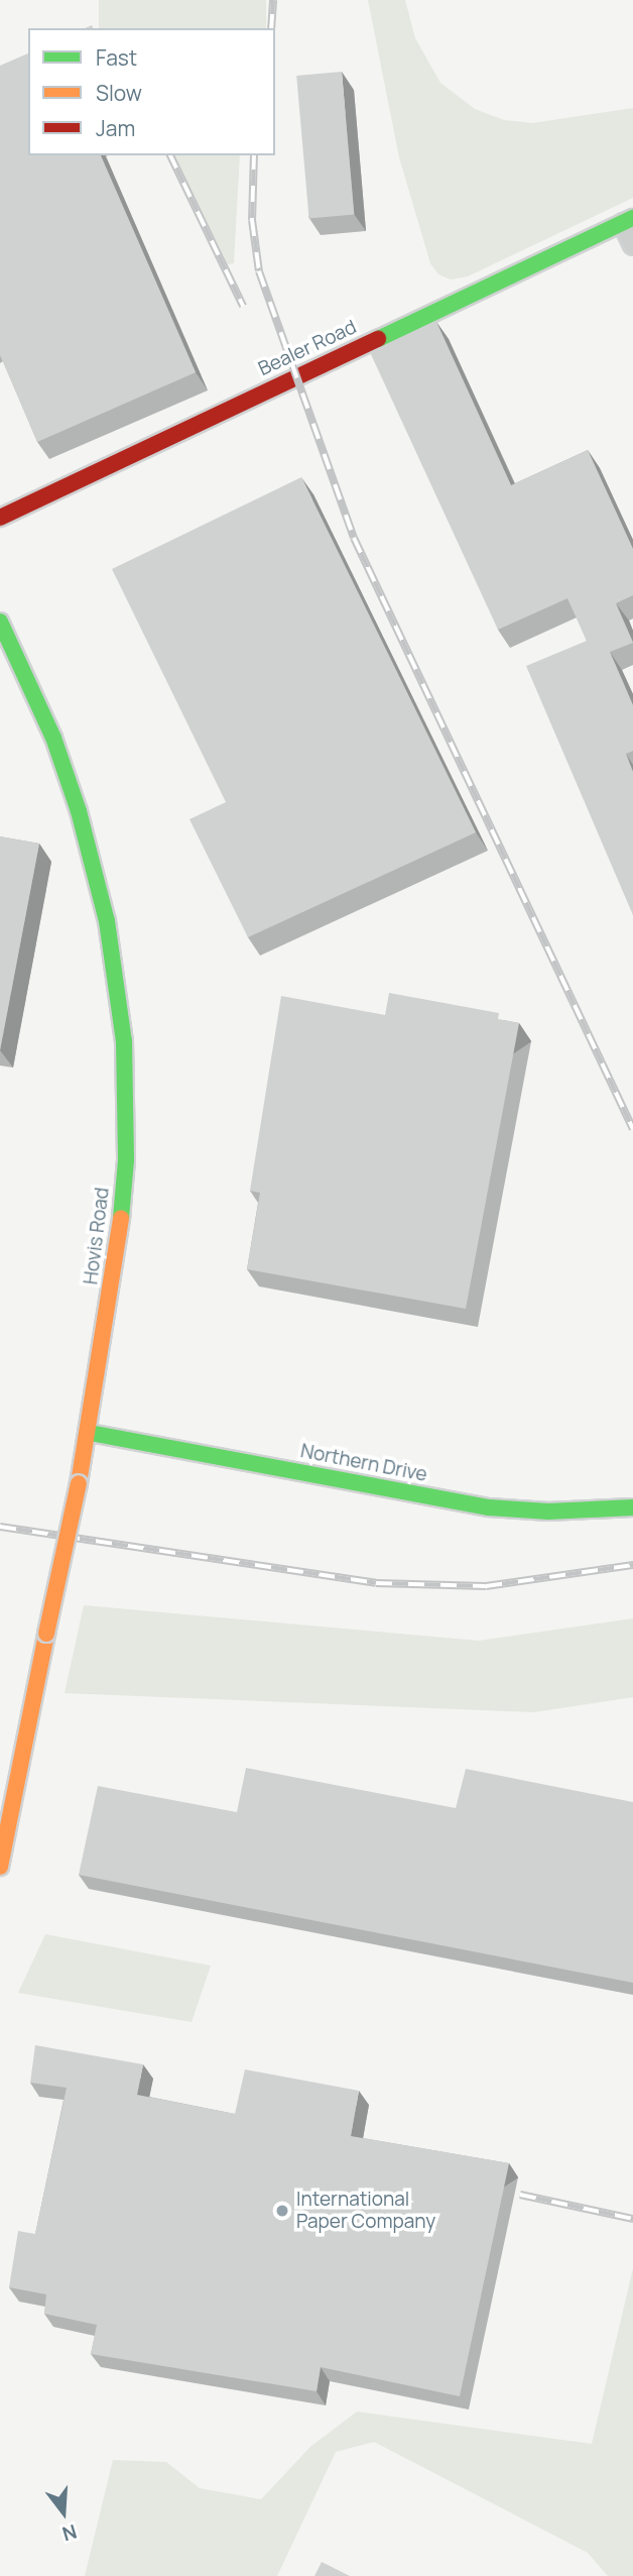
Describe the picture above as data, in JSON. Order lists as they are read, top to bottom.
{
  "streets": {
    "street": ["Bealer Road", "Hovis Road", "Northern Drive"]
  },
  "crossings": [
    ["Hovis Road", "Northern Drive"]
  ],
  "places": ["International Paper Company"],
  "legend": ["Fast", "Slow", "Jam"],
  "north": "bottom"
}
